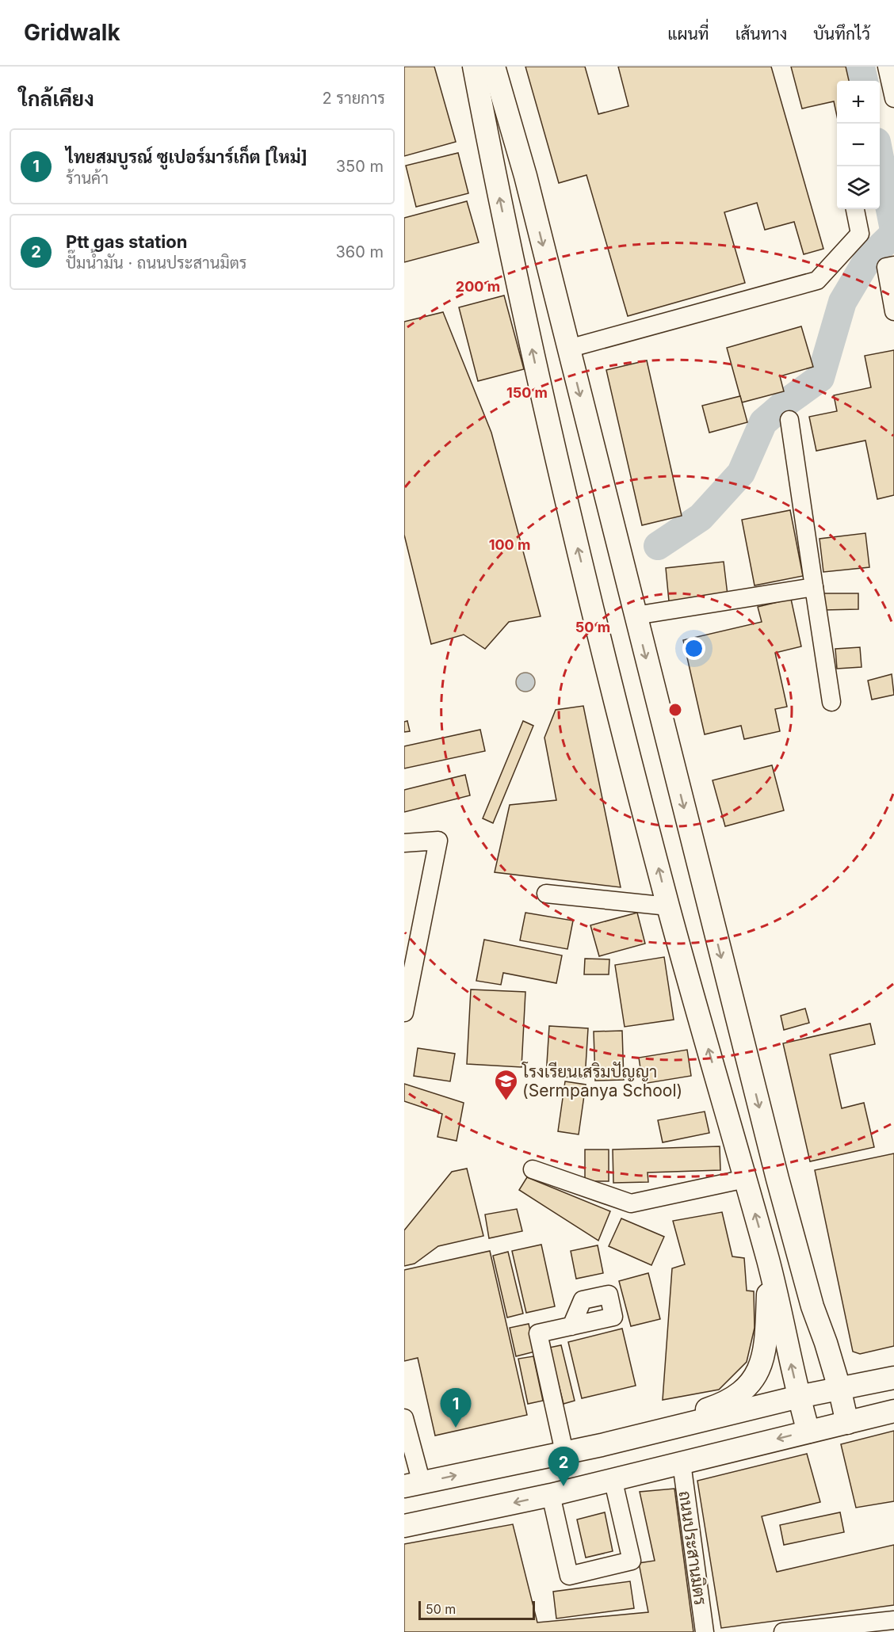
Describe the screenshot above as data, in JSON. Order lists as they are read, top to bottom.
{
  "streets": {
    "street": ["ถนนประสานมิตร"]
  },
  "places": {
    "school or university": ["โรงเรียนเสริมปัญญา (Sermpanya School)"]
  },
  "scale_bar": "50 m",
  "page": {
    "header": "Gridwalk",
    "nav": ["แผนที่", "เส้นทาง", "บันทึกไว้"],
    "heading": ["ใกล้เคียง", "2 รายการ"],
    "map_buttons": ["+", "−"],
    "list": [
      {
        "mark": "1",
        "name": "ไทยสมบูรณ์ ซูเปอร์มาร์เก็ต [ใหม่]",
        "note": "ร้านค้า",
        "value": "350 m"
      },
      {
        "mark": "2",
        "name": "Ptt gas station",
        "note": "ปั๊มน้ำมัน · ถนนประสานมิตร",
        "value": "360 m"
      }
    ],
    "pins": ["1", "2"],
    "scale": "50 m"
  },
  "rings": [
    "200 m",
    "150 m",
    "100 m",
    "50 m"
  ]
}
